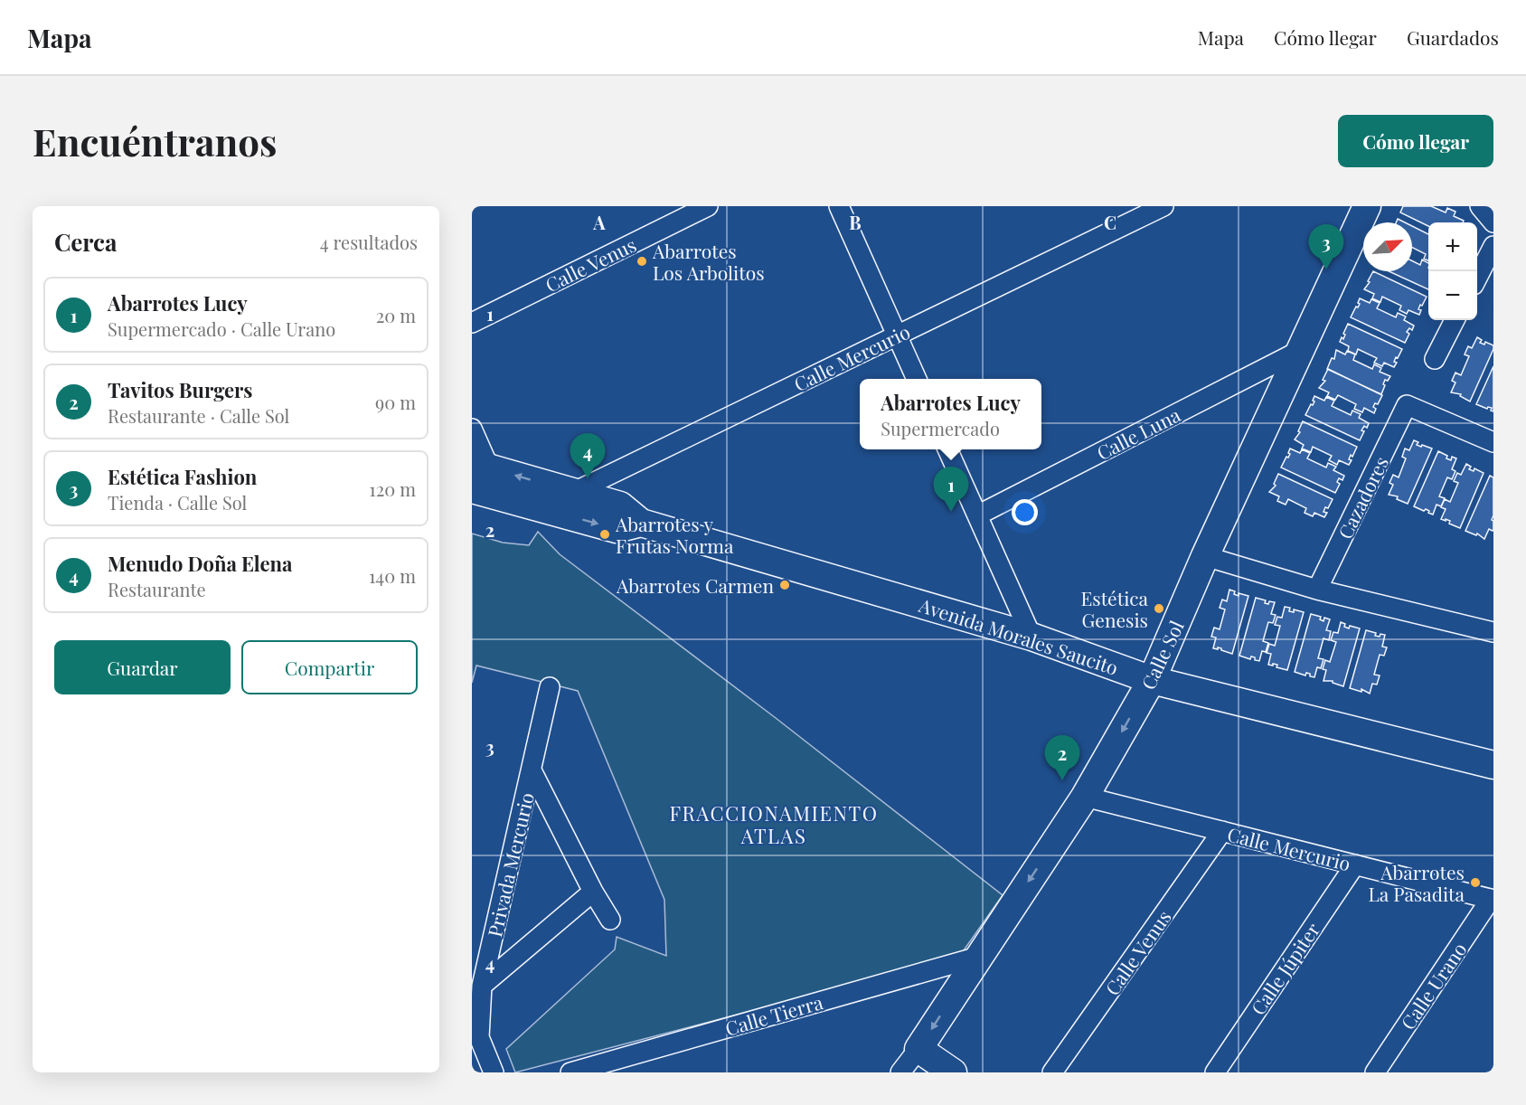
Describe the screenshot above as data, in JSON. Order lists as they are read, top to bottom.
{
  "streets": {
    "main road": ["Avenida Morales Saucito", "Calle Sol"],
    "street": [
      "Calle Venus",
      "Calle Mercurio",
      "Calle Luna",
      "Cazadores",
      "Privada Mercurio",
      "Calle Júpiter",
      "Calle Urano",
      "Calle Tierra"
    ]
  },
  "crossings": [
    ["Calle Venus", "Calle Mercurio"],
    ["Calle Mercurio", "Avenida Morales Saucito"],
    ["Calle Mercurio", "Calle Sol"],
    ["Calle Mercurio", "Calle Júpiter"],
    ["Calle Mercurio", "Calle Urano"],
    ["Calle Luna", "Calle Sol"],
    ["Avenida Morales Saucito", "Calle Sol"],
    ["Calle Sol", "Calle Tierra"]
  ],
  "one_way": ["Calle Sol"],
  "districts": ["FRACCIONAMIENTO ATLAS"],
  "places": [
    "Abarrotes Los Arbolitos",
    "Abarrotes y Frutas Norma",
    "Abarrotes Carmen",
    "Estética Genesis",
    "Abarrotes La Pasadita"
  ],
  "north": "top right",
  "page": {
    "header": "Mapa",
    "nav": ["Mapa", "Cómo llegar", "Guardados"],
    "buttons": [
      "Cómo llegar",
      ["Guardar", "Compartir"]
    ],
    "title": "Encuéntranos",
    "heading": ["Cerca", "4 resultados"],
    "map_buttons": ["+", "−"],
    "pins": [
      "3",
      "4",
      "1",
      "2"
    ],
    "list": [
      {
        "mark": "1",
        "name": "Abarrotes Lucy",
        "note": "Supermercado · Calle Urano",
        "value": "20 m"
      },
      {
        "mark": "2",
        "name": "Tavitos Burgers",
        "note": "Restaurante · Calle Sol",
        "value": "90 m"
      },
      {
        "mark": "3",
        "name": "Estética Fashion",
        "note": "Tienda · Calle Sol",
        "value": "120 m"
      },
      {
        "mark": "4",
        "name": "Menudo Doña Elena",
        "note": "Restaurante",
        "value": "140 m"
      }
    ],
    "popup": ["Abarrotes Lucy", "Supermercado"]
  },
  "grid": {
    "columns": ["A", "B", "C"],
    "rows": [
      "1",
      "2",
      "3",
      "4"
    ]
  }
}
